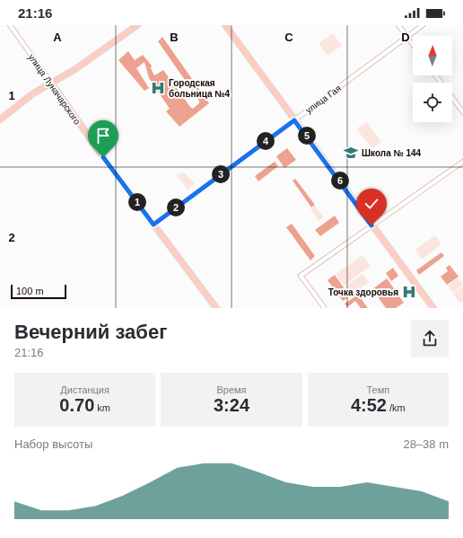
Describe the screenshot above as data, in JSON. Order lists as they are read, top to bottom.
{
  "streets": {
    "main road": ["улица Луначарского"],
    "street": ["улица Гая"]
  },
  "crossings": [
    ["улица Луначарского", "улица Гая"]
  ],
  "places": {
    "hospital": ["Городская больница №4", "Точка здоровья"],
    "school or university": ["Школа № 144"]
  },
  "scale_bar": "100 m",
  "north": "top",
  "page": {
    "status": "21:16",
    "pins": [
      "5",
      "4",
      "3",
      "6",
      "1",
      "2"
    ],
    "scale": "100 m",
    "heading": ["Вечерний забег", "21:16"],
    "stats": [
      ["Дистанция", "0.70 km"],
      ["Время", "3:24"],
      ["Темп", "4:52 /km"]
    ],
    "chart": ["Набор высоты", "28–38 m"]
  },
  "grid": {
    "columns": [
      "A",
      "B",
      "C",
      "D"
    ],
    "rows": ["1", "2"]
  }
}
